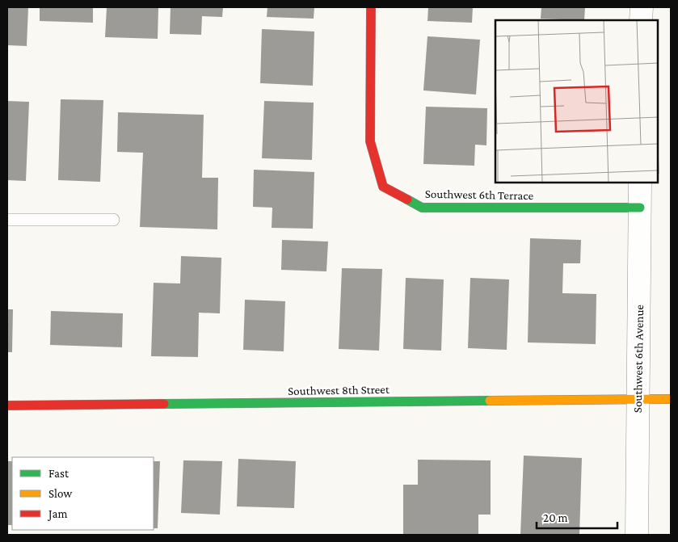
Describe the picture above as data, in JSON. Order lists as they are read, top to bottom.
{
  "streets": {
    "street": ["Southwest 6th Terrace", "Southwest 6th Avenue", "Southwest 8th Street"]
  },
  "crossings": [
    ["Southwest 6th Terrace", "Southwest 6th Avenue"],
    ["Southwest 6th Avenue", "Southwest 8th Street"]
  ],
  "legend": ["Fast", "Slow", "Jam"],
  "scale_bar": "20 m"
}
